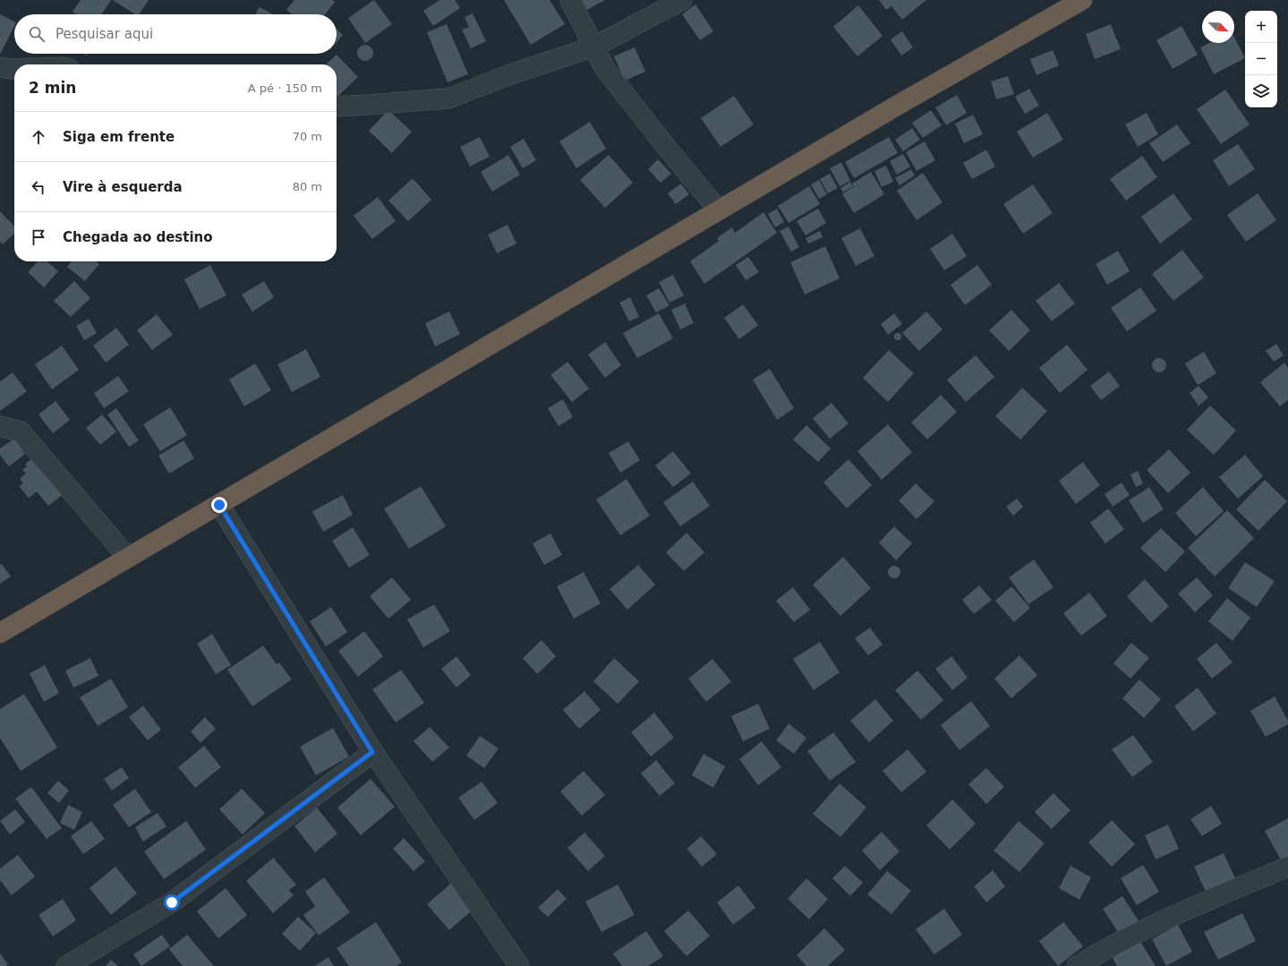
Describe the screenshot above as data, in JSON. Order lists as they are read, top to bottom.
{
  "north": "bottom right",
  "page": {
    "map_buttons": ["+", "−"],
    "search": "Pesquisar aqui",
    "heading": ["2 min", "A pé · 150 m"],
    "list": [
      ["Siga em frente", "70 m"],
      ["Vire à esquerda", "80 m"],
      "Chegada ao destino"
    ]
  }
}
